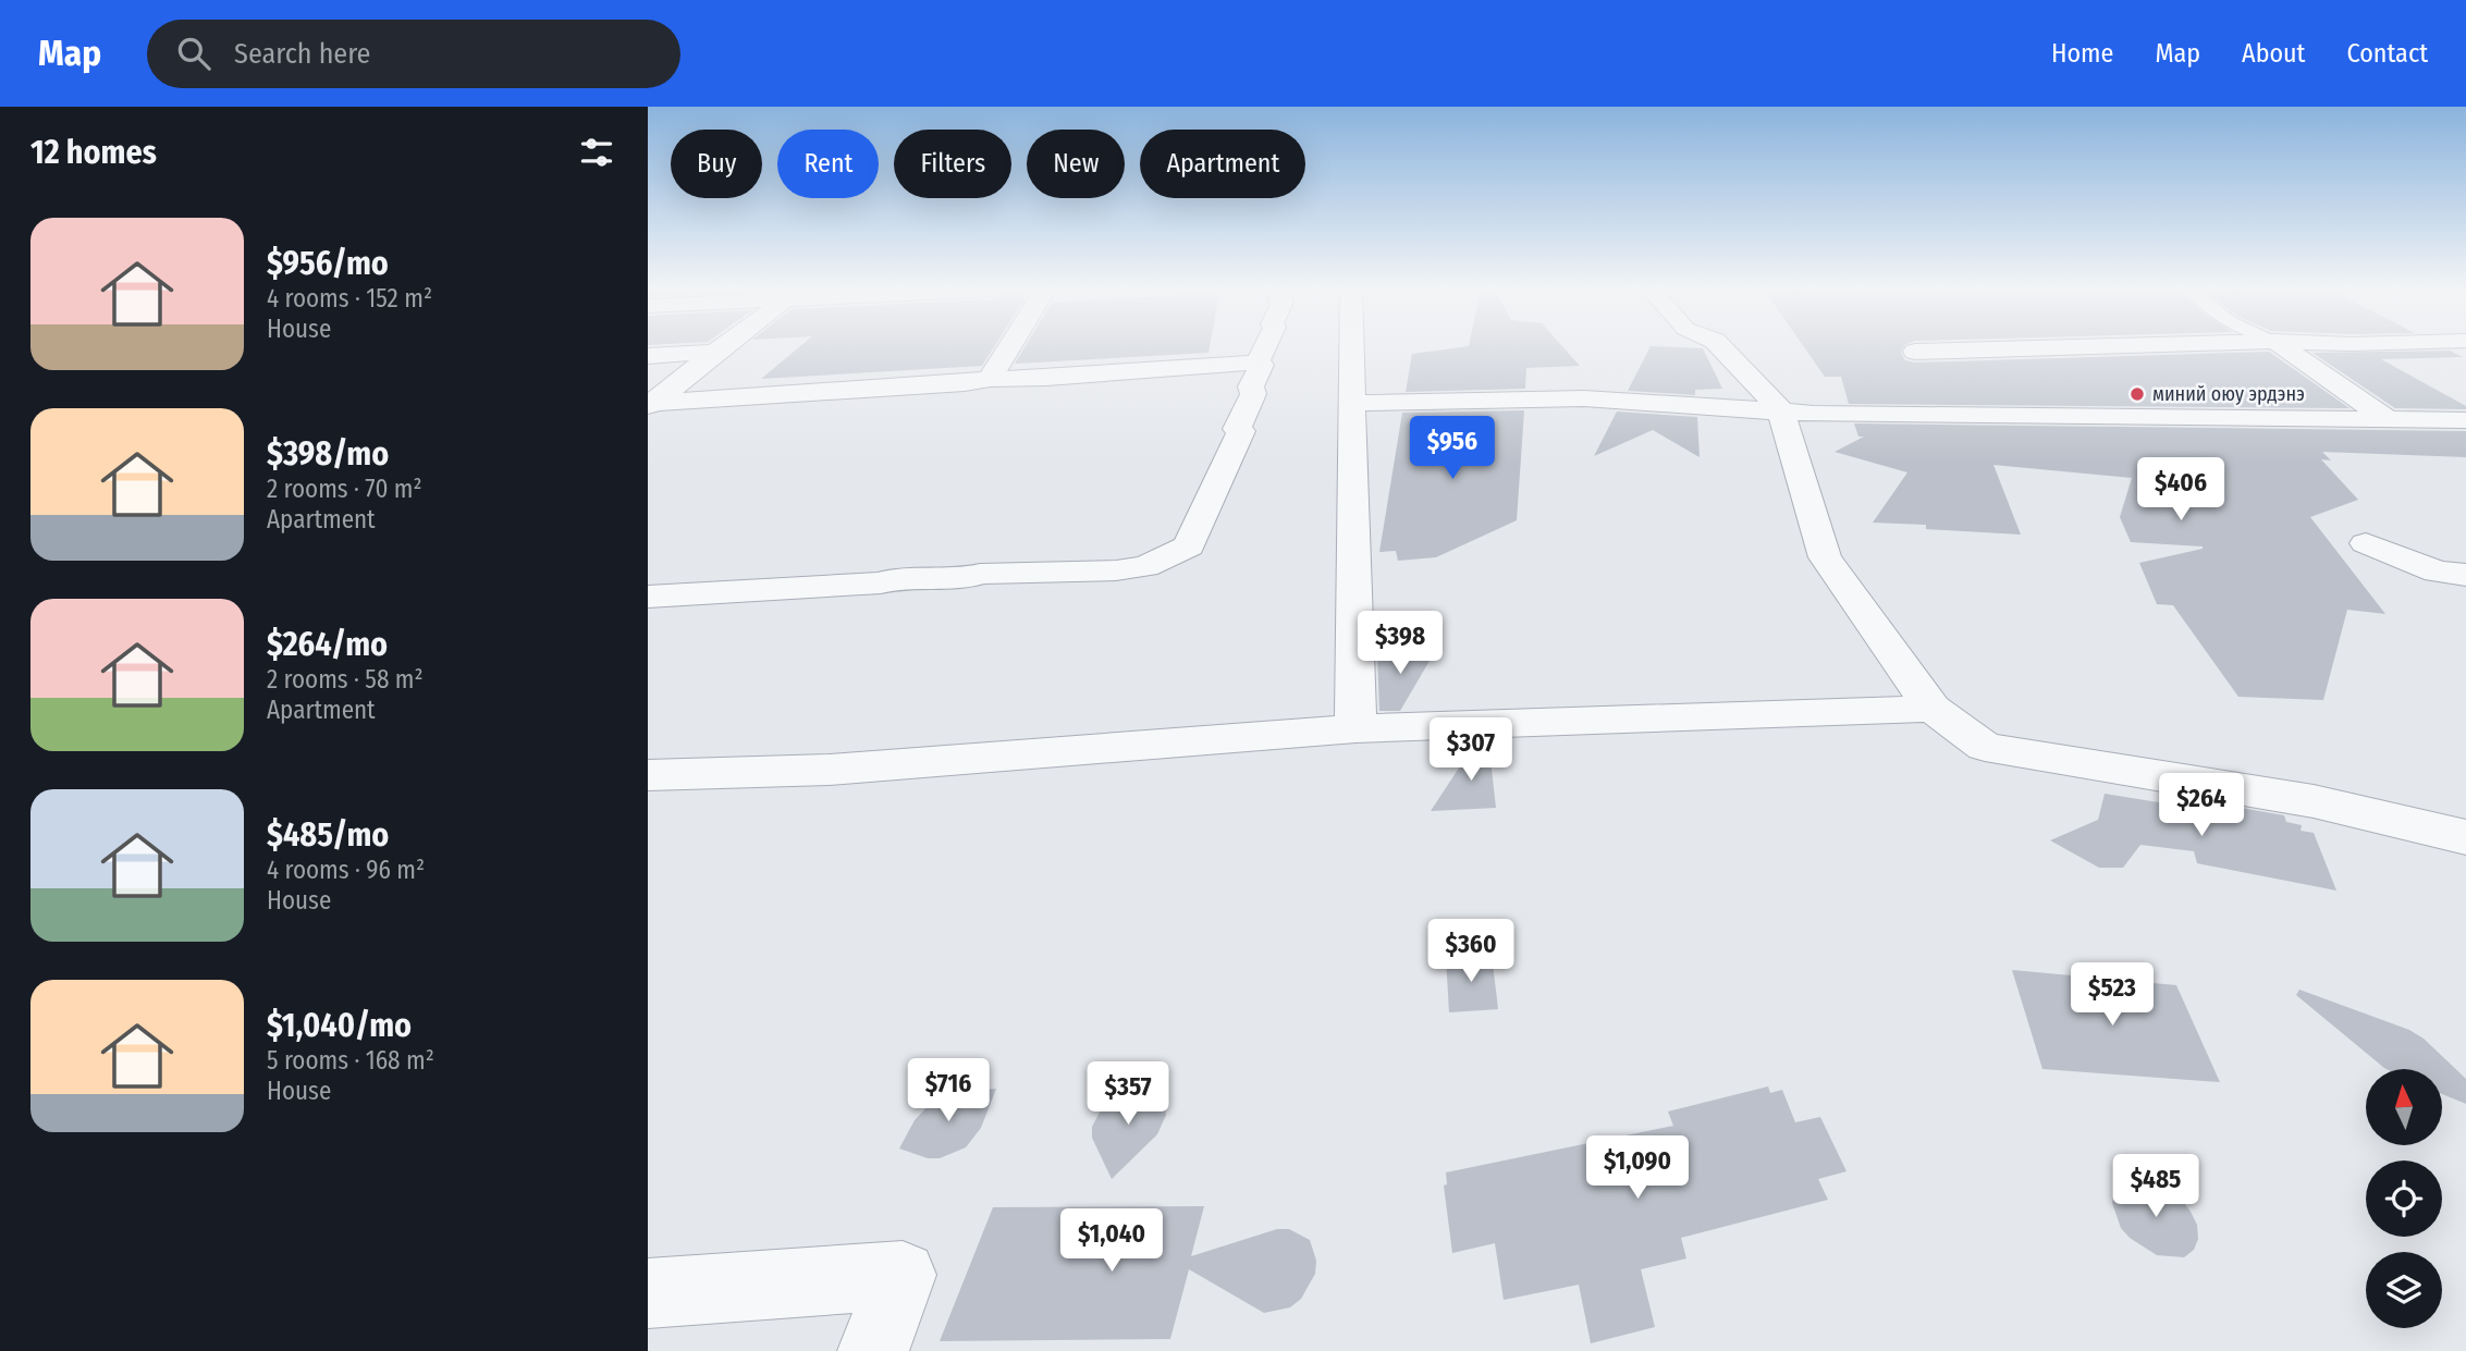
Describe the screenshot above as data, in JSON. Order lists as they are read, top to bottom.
{
  "places": ["миний оюу эрдэнэ"],
  "north": "top",
  "page": {
    "header": "Map",
    "search": "Search here",
    "nav": [
      "Home",
      "Map",
      "About",
      "Contact"
    ],
    "heading": "12 homes",
    "chip": [
      "Buy",
      "Rent",
      "Filters",
      "New",
      "Apartment"
    ],
    "list": [
      {
        "name": "$956/mo",
        "note": "4 rooms · 152 m² · House"
      },
      {
        "name": "$398/mo",
        "note": "2 rooms · 70 m² · Apartment"
      },
      {
        "name": "$264/mo",
        "note": "2 rooms · 58 m² · Apartment"
      },
      {
        "name": "$485/mo",
        "note": "4 rooms · 96 m² · House"
      },
      {
        "name": "$1,040/mo",
        "note": "5 rooms · 168 m² · House"
      }
    ],
    "price": [
      "$956",
      "$406",
      "$398",
      "$307",
      "$264",
      "$360",
      "$523",
      "$716",
      "$357",
      "$1,090",
      "$485",
      "$1,040"
    ]
  }
}
